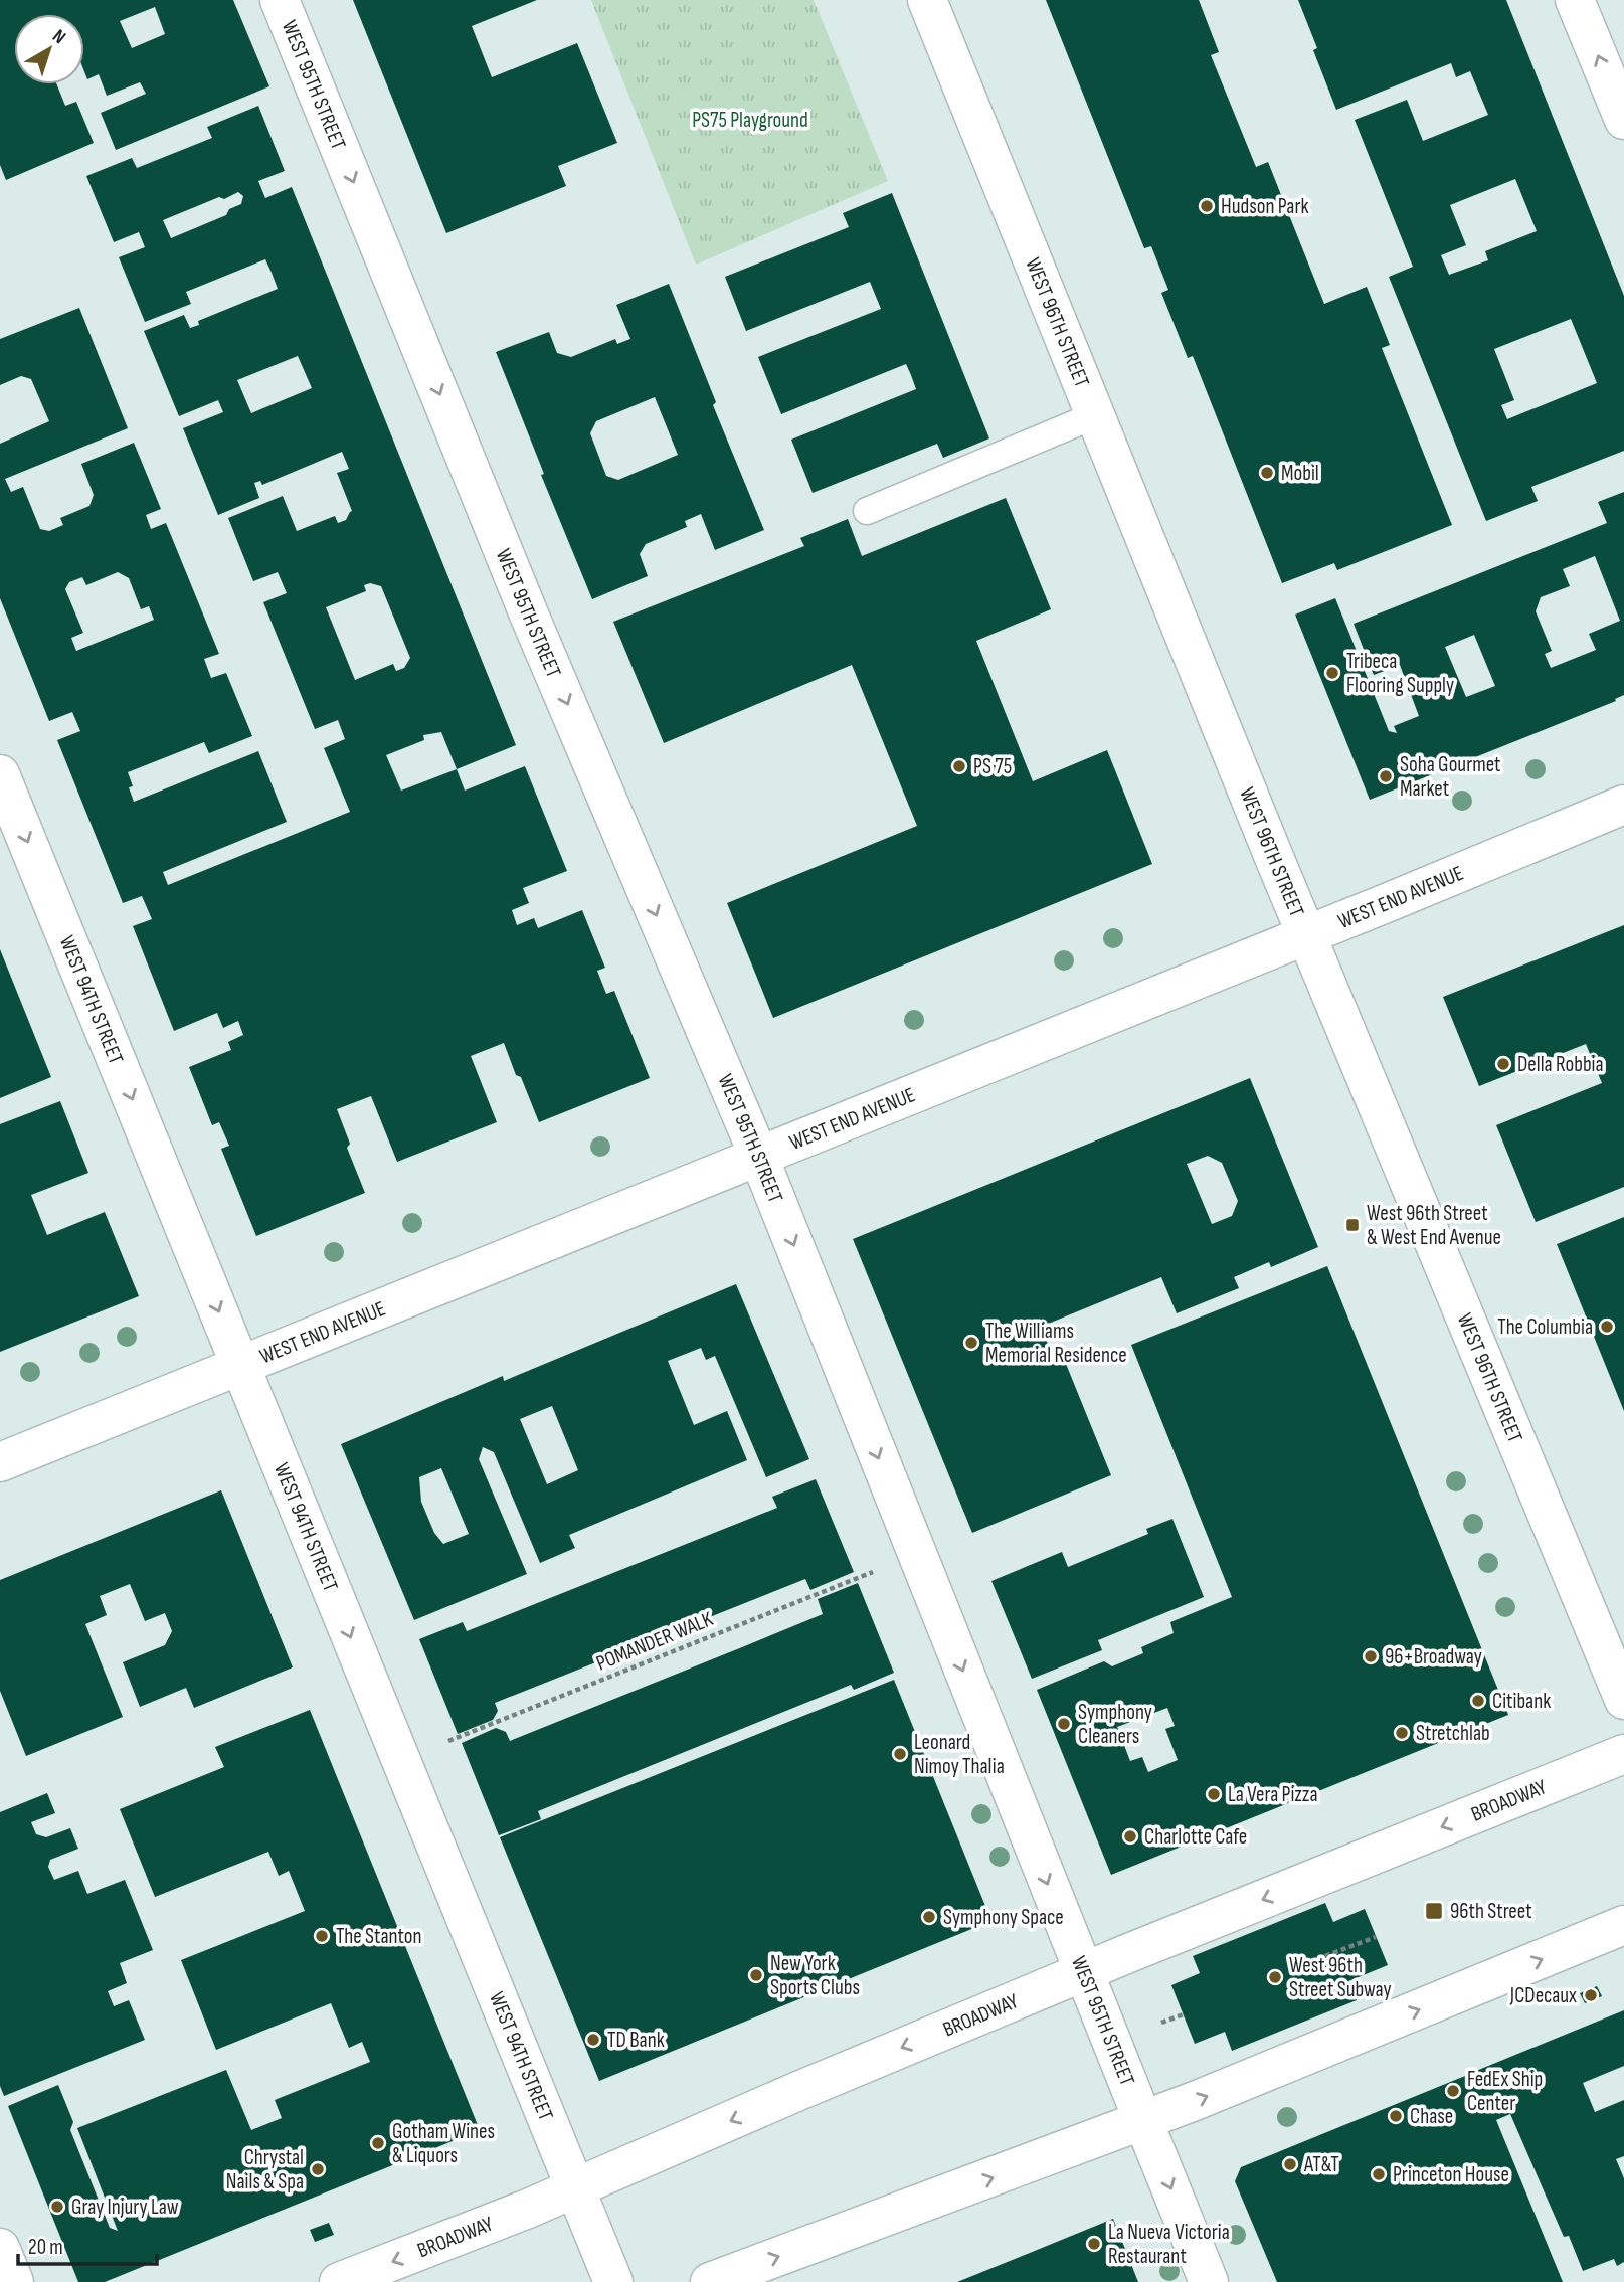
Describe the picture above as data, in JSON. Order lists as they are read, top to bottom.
{
  "streets": {
    "main road": [
      "WEST 95TH STREET",
      "WEST 96TH STREET",
      "WEST END AVENUE",
      "WEST 94TH STREET",
      "BROADWAY"
    ],
    "path": ["POMANDER WALK"]
  },
  "crossings": [
    ["WEST 95TH STREET", "WEST END AVENUE"],
    ["WEST 95TH STREET", "BROADWAY"],
    ["WEST 96TH STREET", "WEST END AVENUE"],
    ["WEST END AVENUE", "WEST 94TH STREET"],
    ["WEST 94TH STREET", "BROADWAY"]
  ],
  "one_way": ["WEST 95TH STREET", "WEST 94TH STREET"],
  "parks": ["PS75 Playground"],
  "places": {
    "other": [
      "Hudson Park",
      "Mobil",
      "Tribeca Flooring Supply",
      "PS 75",
      "Soha Gourmet Market",
      "Della Robbia",
      "The Columbia",
      "The Williams Memorial Residence",
      "96+Broadway",
      "Citibank",
      "Symphony Cleaners",
      "Stretchlab",
      "Leonard Nimoy Thalia",
      "La Vera Pizza",
      "Charlotte Cafe",
      "Symphony Space",
      "The Stanton",
      "New York Sports Clubs",
      "West 96th Street Subway",
      "JCDecaux",
      "TD Bank",
      "FedEx Ship Center",
      "Chase",
      "Gotham Wines & Liquors",
      "AT&T",
      "Chrystal Nails & Spa",
      "Princeton House",
      "Gray Injury Law",
      "La Nueva Victoria Restaurant"
    ],
    "transit": ["West 96th Street & West End Avenue", "96th Street"]
  },
  "scale_bar": "20 m",
  "north": "top right"
}
